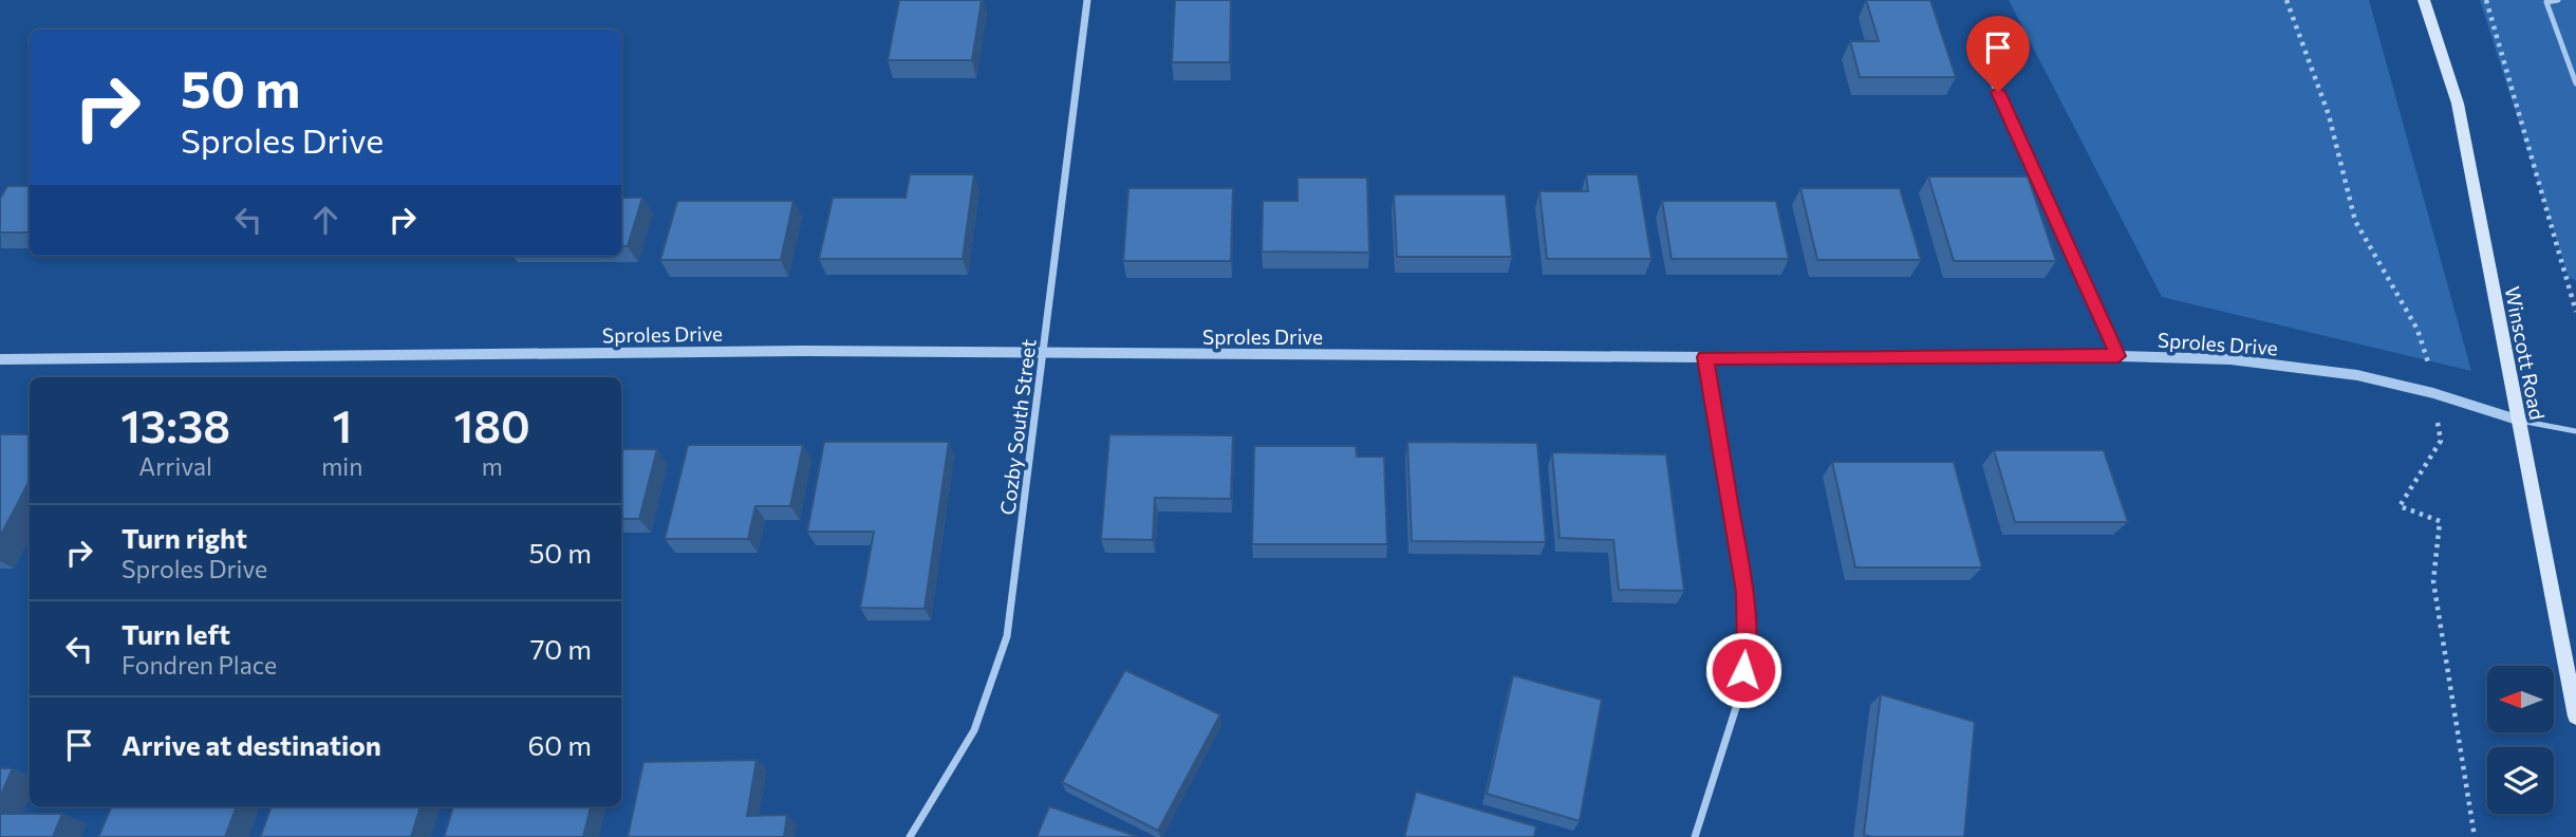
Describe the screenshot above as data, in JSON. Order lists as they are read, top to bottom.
{
  "streets": {
    "main road": ["Winscott Road"],
    "street": ["Sproles Drive", "Cozby South Street"]
  },
  "crossings": [
    ["Sproles Drive", "Winscott Road"],
    ["Sproles Drive", "Cozby South Street"]
  ],
  "north": "left",
  "page": {
    "turn": ["50 m", "Sproles Drive"],
    "eta": [
      "13:38",
      "Arrival",
      "1",
      "min",
      "180",
      "m"
    ],
    "list": [
      {
        "name": "Turn right",
        "note": "Sproles Drive",
        "value": "50 m"
      },
      {
        "name": "Turn left",
        "note": "Fondren Place",
        "value": "70 m"
      },
      {
        "name": "Arrive at destination",
        "value": "60 m"
      }
    ]
  }
}
